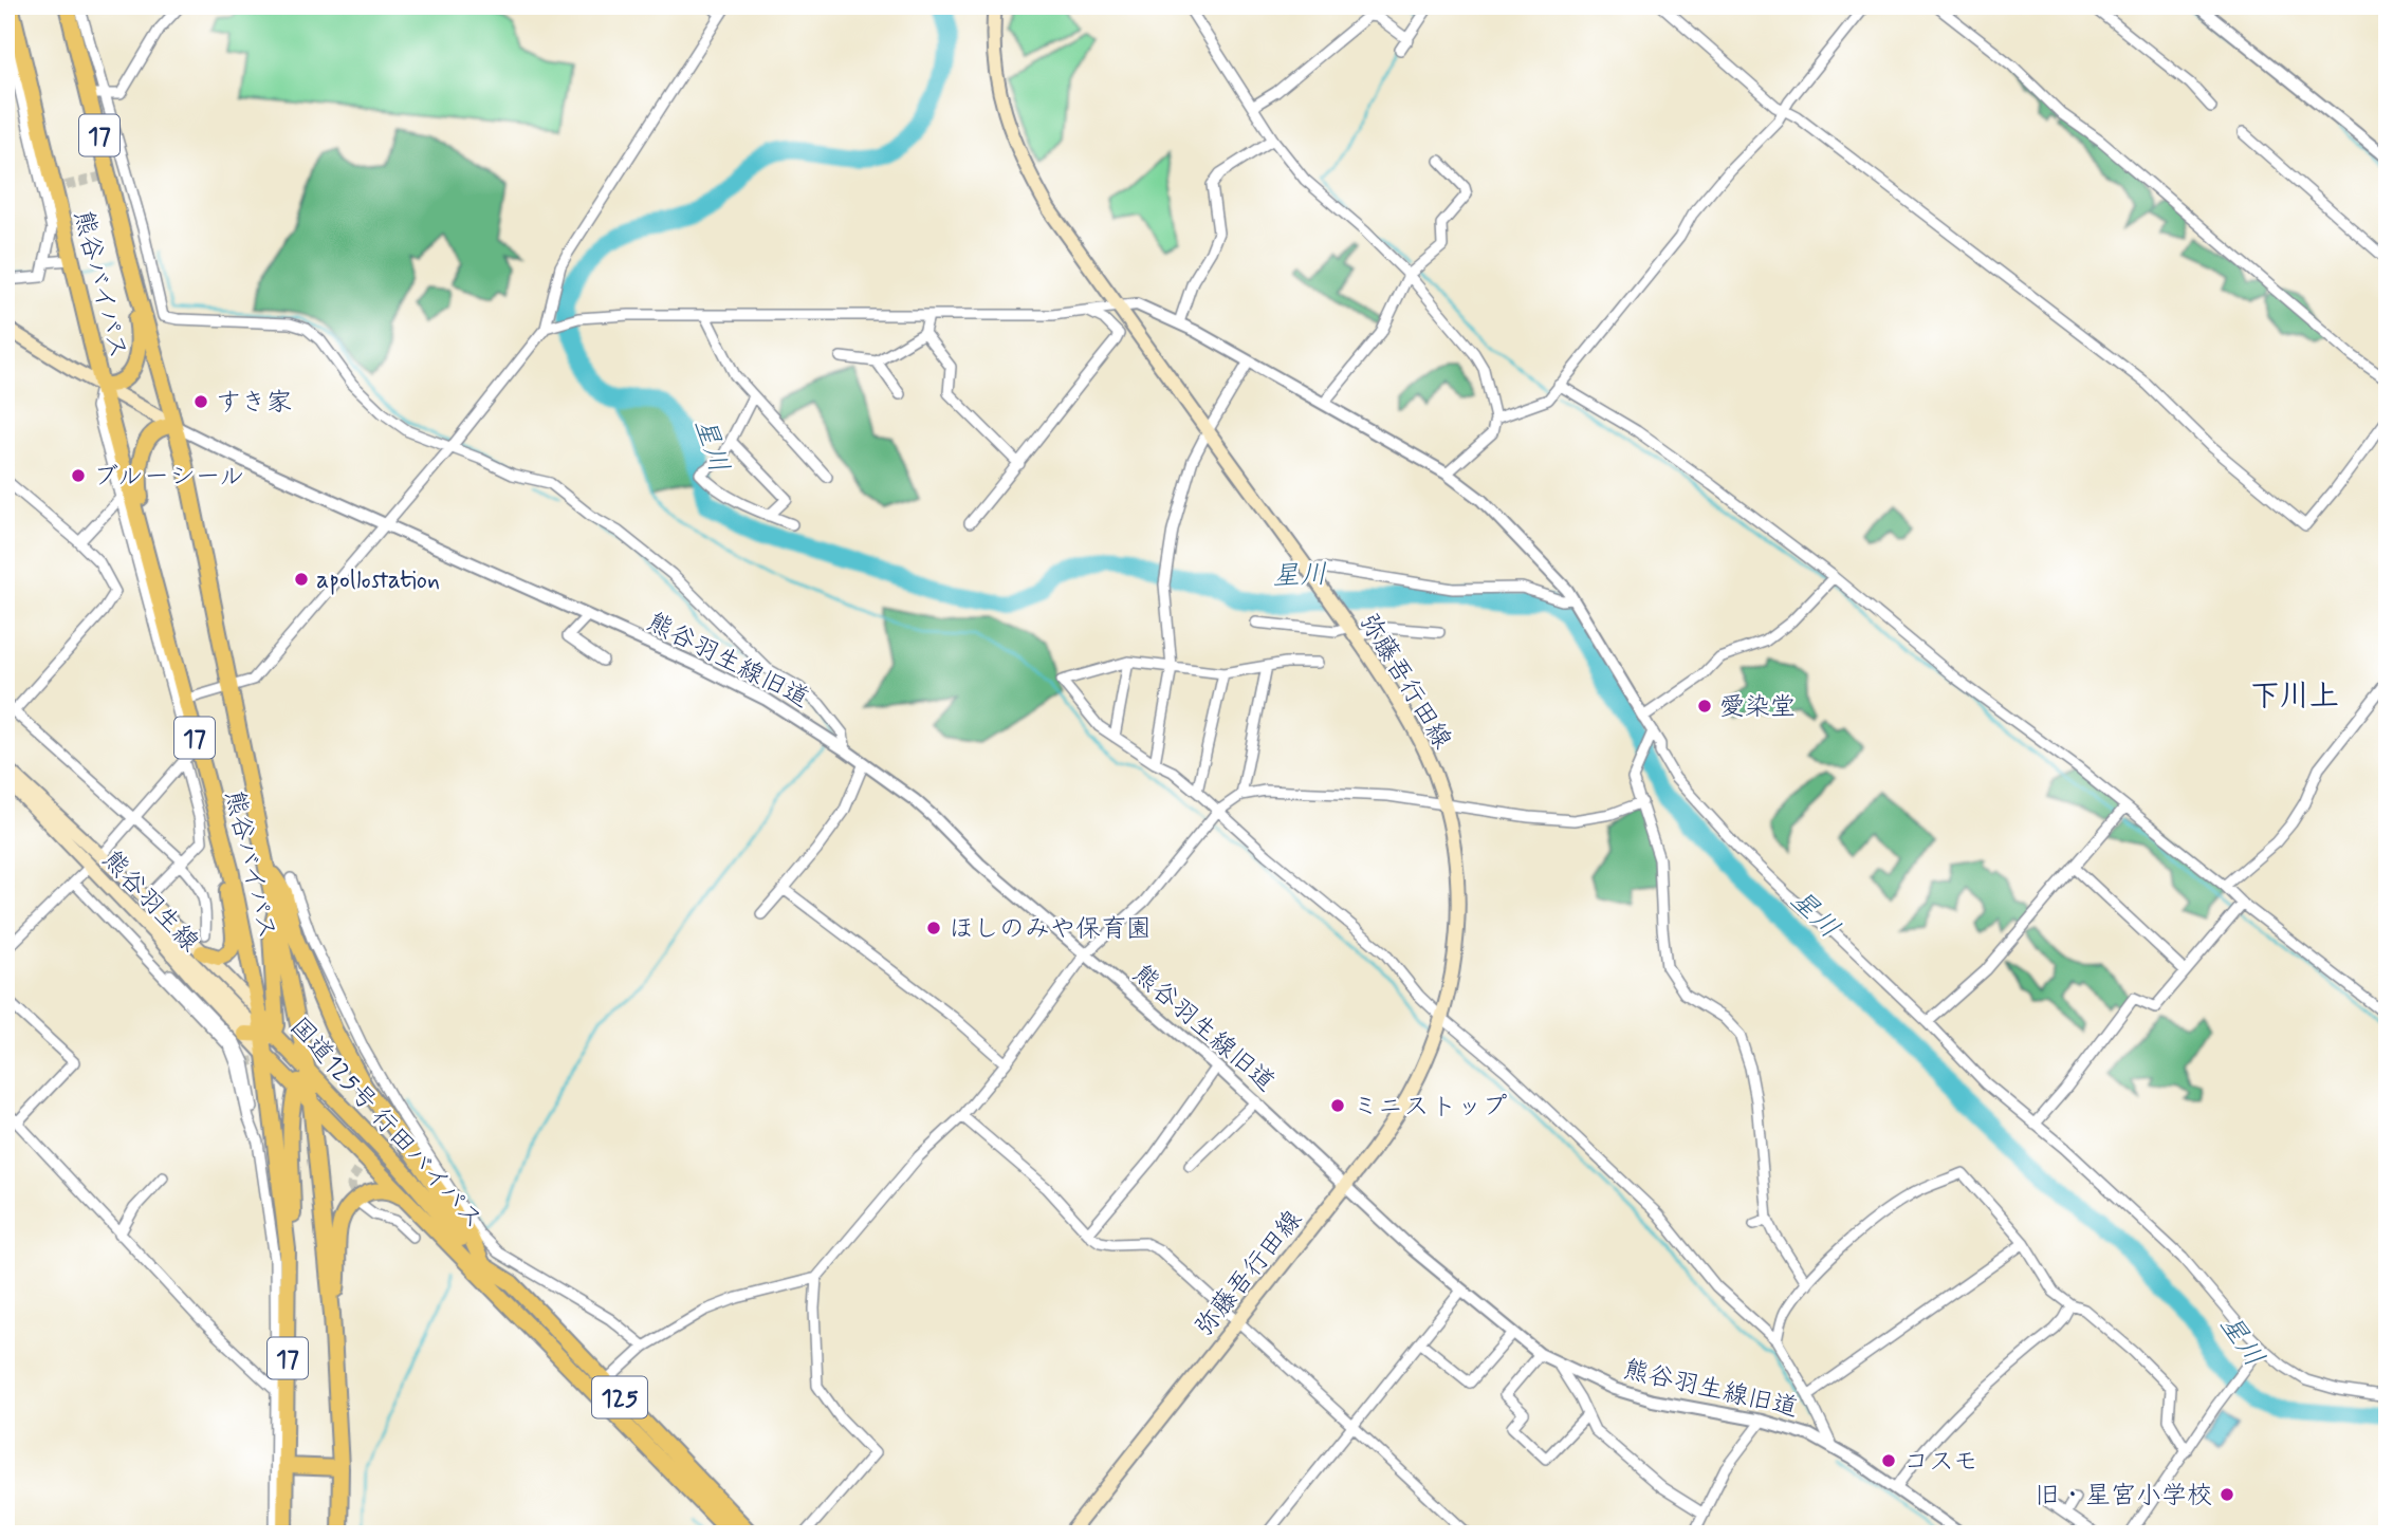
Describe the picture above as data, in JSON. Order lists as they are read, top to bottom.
{
  "streets": {
    "highway": [
      "17",
      "熊谷バイパス",
      "国道125号 行田バイパス",
      "125"
    ],
    "main road": ["弥藤吾行田線", "熊谷羽生線"],
    "street": ["熊谷羽生線旧道"]
  },
  "crossings": [
    ["17", "熊谷羽生線"],
    ["17", "国道125号 行田バイパス"],
    ["熊谷バイパス", "熊谷羽生線旧道"],
    ["熊谷バイパス", "熊谷羽生線"],
    ["熊谷バイパス", "国道125号 行田バイパス"],
    ["熊谷羽生線旧道", "弥藤吾行田線"],
    ["熊谷羽生線", "国道125号 行田バイパス"]
  ],
  "districts": ["下川上"],
  "water": ["星川"],
  "places": [
    "すき家",
    "ブルーシール",
    "apollostation",
    "愛染堂",
    "ほしのみや保育園",
    "ミニストップ",
    "コスモ",
    "旧・星宮小学校"
  ]
}
